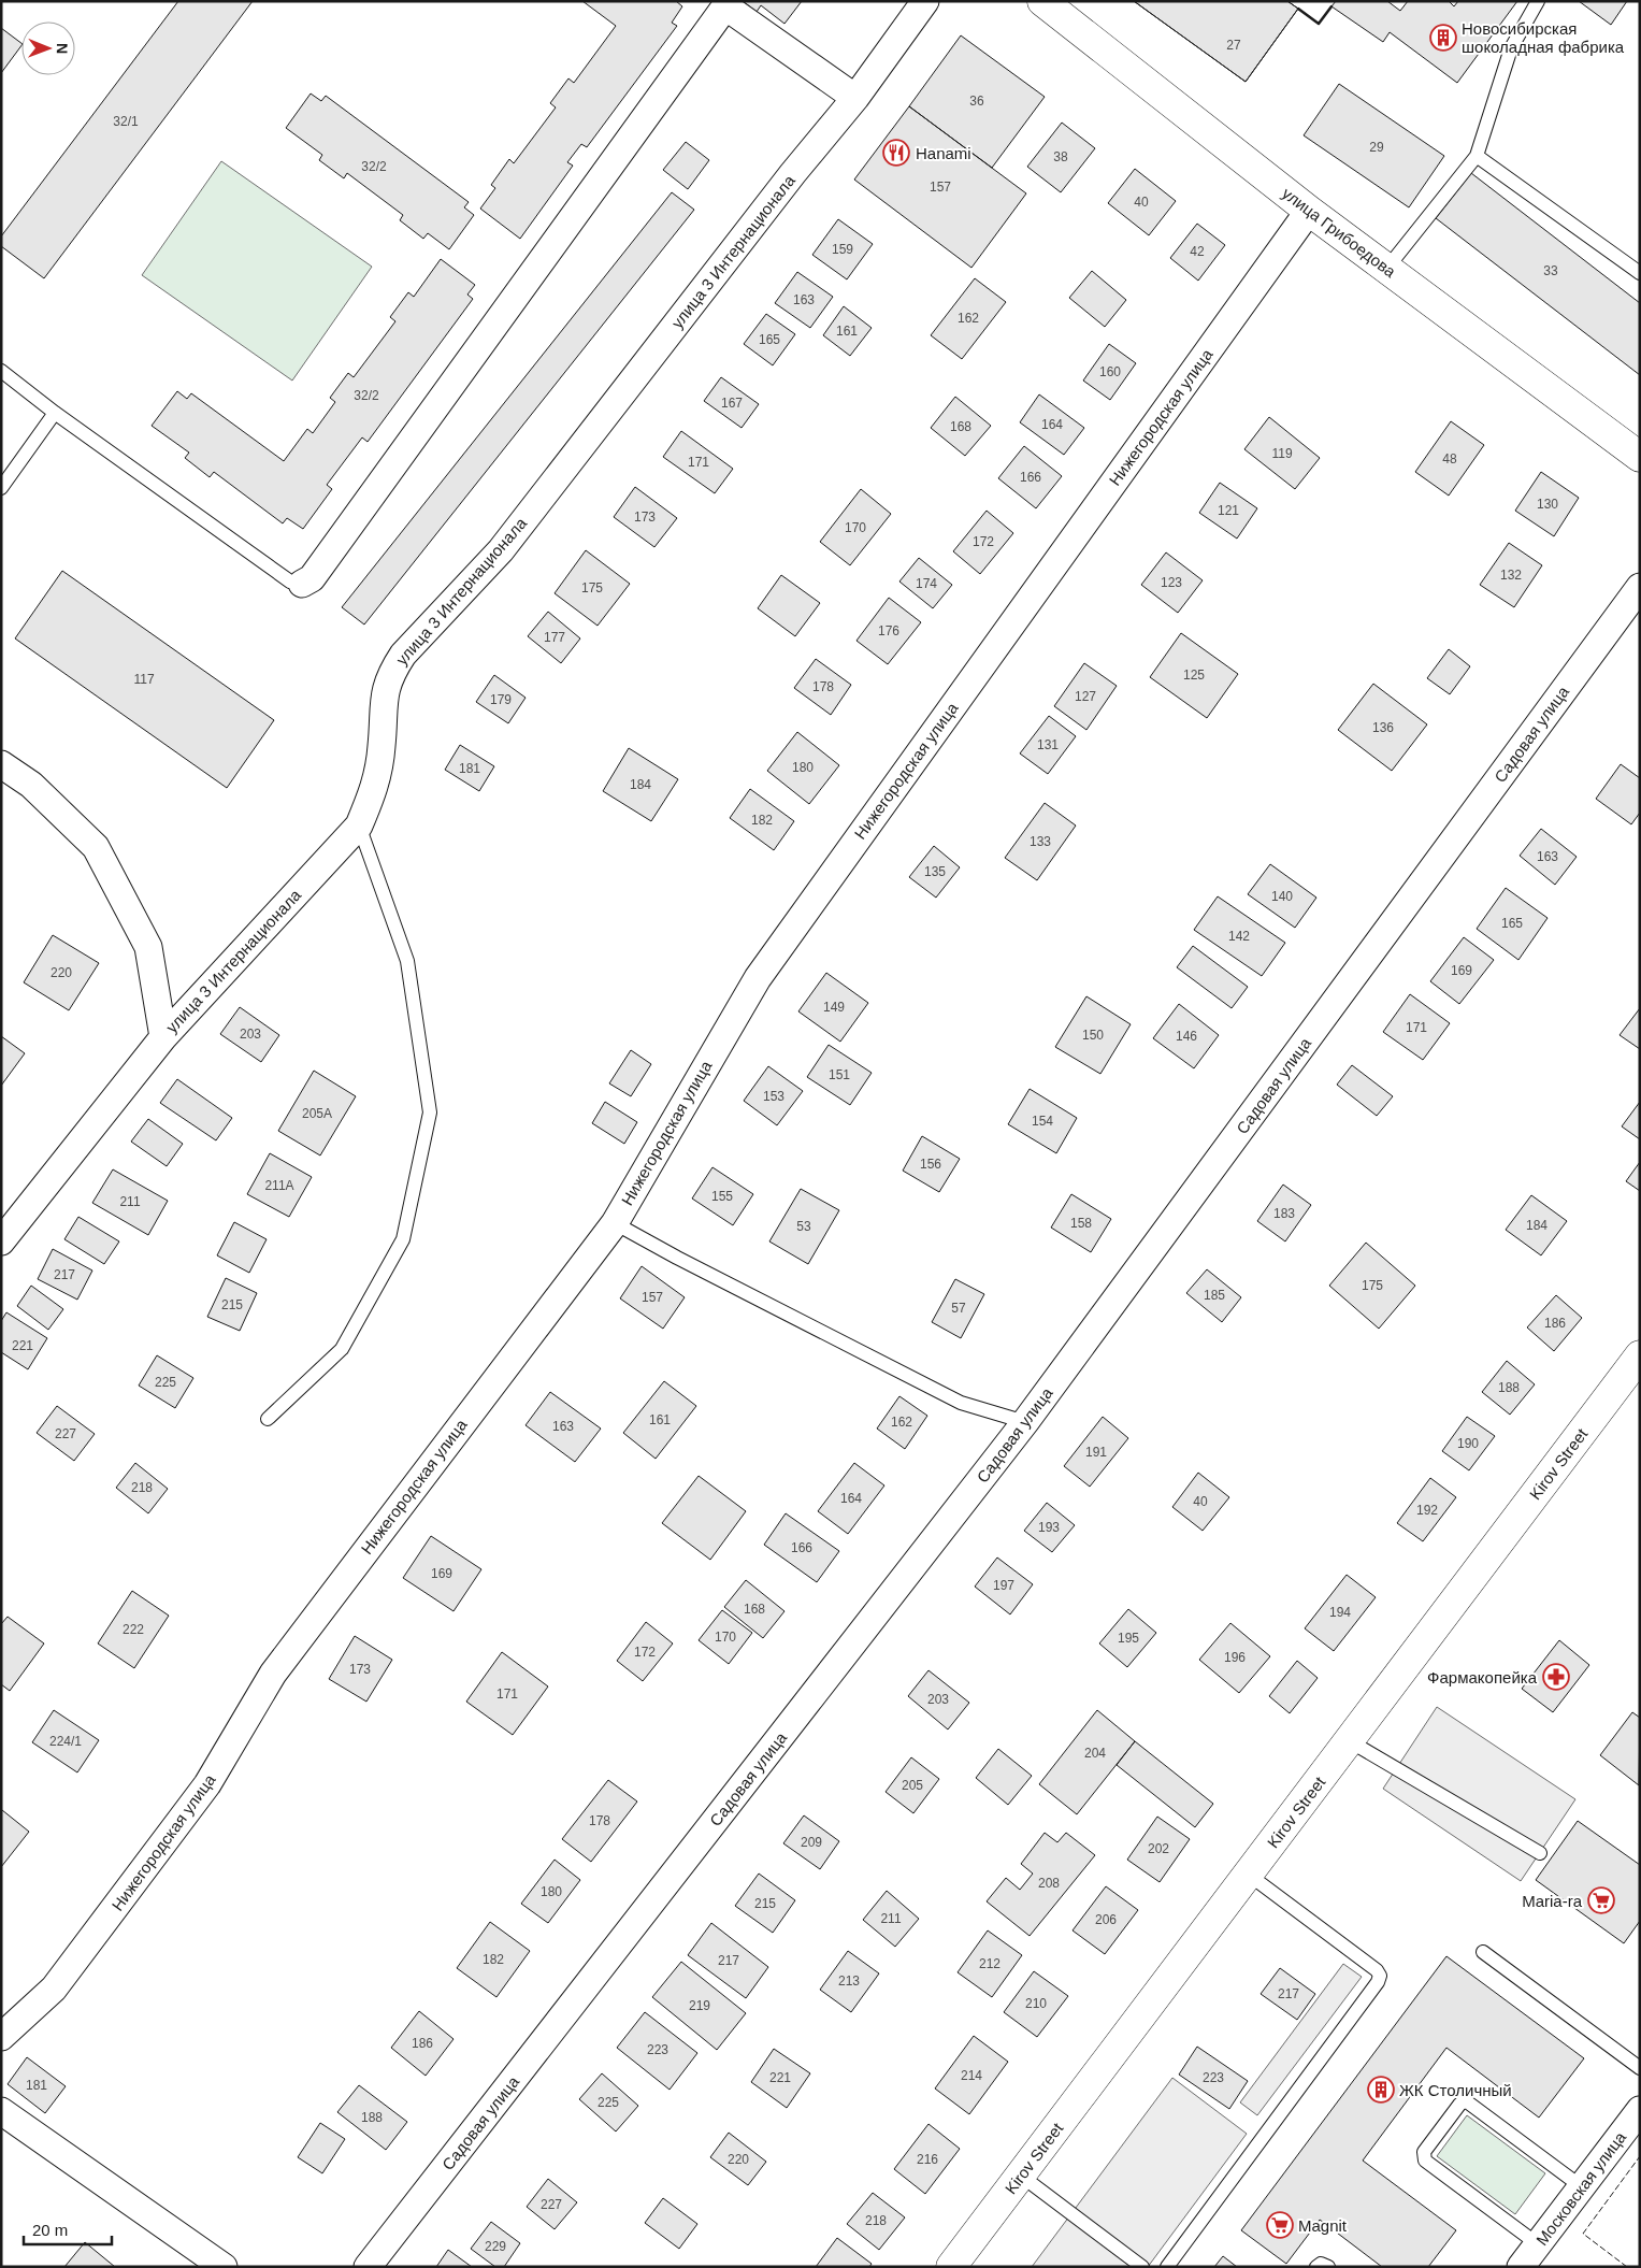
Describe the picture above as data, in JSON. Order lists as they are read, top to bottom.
{
  "streets": {
    "main road": ["улица Грибоедова", "Kirov Street"],
    "street": [
      "улица 3 Интернационала",
      "Нижегородская улица",
      "Садовая улица",
      "Московская улица"
    ]
  },
  "crossings": [
    ["улица Грибоедова", "Нижегородская улица"]
  ],
  "places": {
    "building": ["Новосибирская шоколадная фабрика", "ЖК Столичный"],
    "restaurant": ["Hanami"],
    "pharmacy": ["Фармакопейка"],
    "supermarket": ["Maria-ra", "Magnit"]
  },
  "house_numbers": [
    "27",
    "36",
    "32/1",
    "29",
    "38",
    "32/2",
    "157",
    "40",
    "159",
    "42",
    "33",
    "163",
    "162",
    "161",
    "165",
    "160",
    "32/2",
    "167",
    "164",
    "168",
    "119",
    "48",
    "171",
    "166",
    "130",
    "121",
    "173",
    "170",
    "172",
    "132",
    "123",
    "174",
    "175",
    "176",
    "177",
    "125",
    "117",
    "178",
    "127",
    "179",
    "136",
    "131",
    "180",
    "181",
    "184",
    "182",
    "133",
    "163",
    "135",
    "140",
    "165",
    "142",
    "169",
    "220",
    "149",
    "171",
    "203",
    "150",
    "146",
    "151",
    "153",
    "205А",
    "154",
    "156",
    "211А",
    "155",
    "211",
    "183",
    "158",
    "184",
    "53",
    "217",
    "175",
    "185",
    "157",
    "215",
    "57",
    "186",
    "221",
    "225",
    "188",
    "161",
    "162",
    "163",
    "227",
    "190",
    "191",
    "218",
    "164",
    "40",
    "192",
    "193",
    "166",
    "169",
    "197",
    "168",
    "194",
    "222",
    "170",
    "195",
    "172",
    "196",
    "173",
    "171",
    "203",
    "224/1",
    "204",
    "205",
    "178",
    "209",
    "202",
    "208",
    "180",
    "215",
    "211",
    "206",
    "182",
    "217",
    "212",
    "213",
    "217",
    "210",
    "219",
    "186",
    "223",
    "214",
    "221",
    "223",
    "181",
    "225",
    "188",
    "220",
    "216",
    "227",
    "218",
    "229"
  ],
  "scale_bar": "20 m",
  "north": "right"
}
